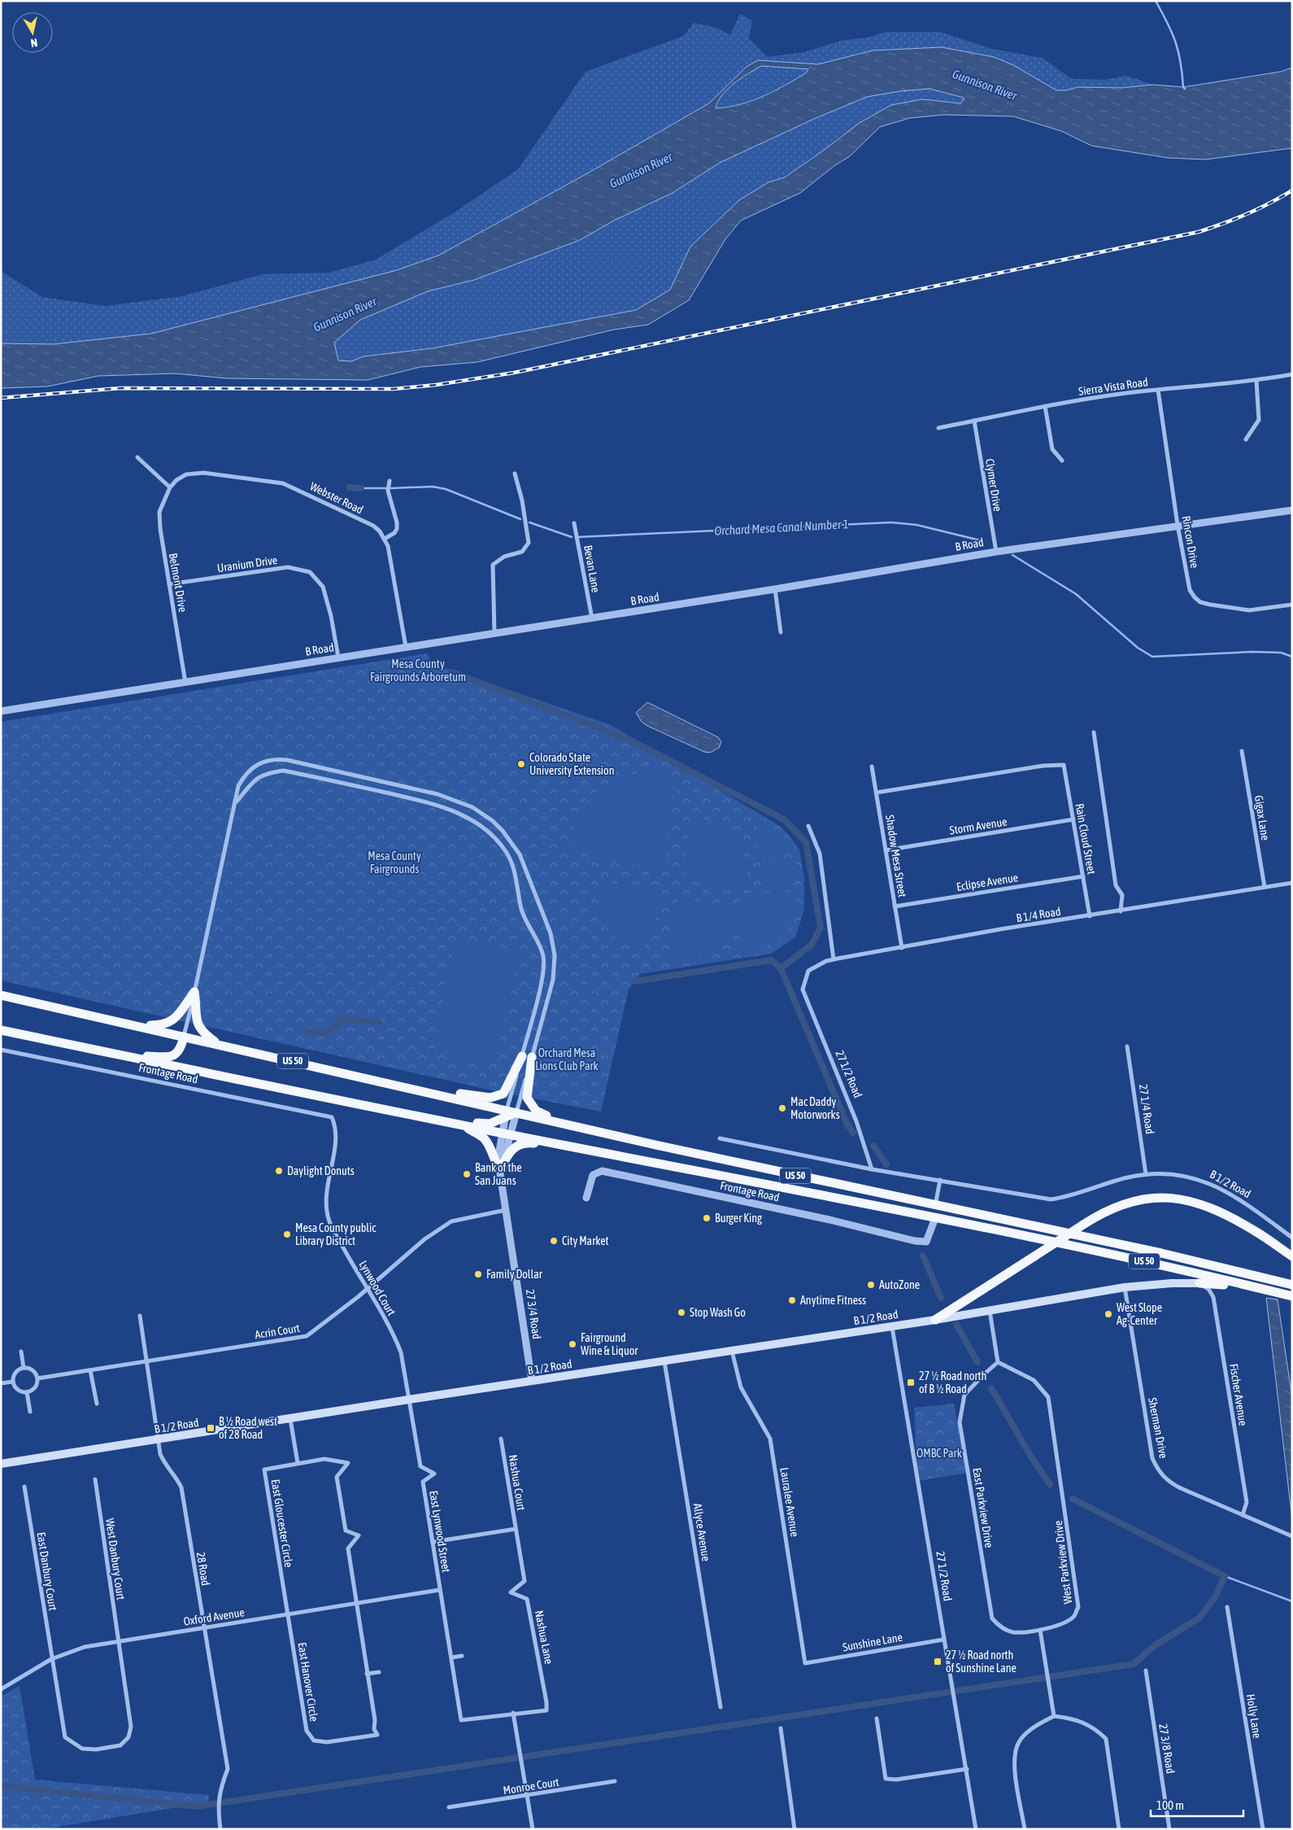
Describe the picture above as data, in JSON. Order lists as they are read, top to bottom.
{
  "streets": {
    "highway": ["US 50"],
    "main road": ["B 1/2 Road"],
    "street": [
      "Sierra Vista Road",
      "Clymer Drive",
      "Webster Road",
      "Rincon Drive",
      "B Road",
      "Uranium Drive",
      "Bevan Lane",
      "Belmont Drive",
      "Gigax Lane",
      "Storm Avenue",
      "Rain Cloud Street",
      "Shadow Mesa Street",
      "Eclipse Avenue",
      "B 1/4 Road",
      "Frontage Road",
      "27 1/2 Road",
      "27 1/4 Road",
      "Lynwood Court",
      "27 3/4 Road",
      "Acrin Court",
      "Fischer Avenue",
      "Sherman Drive",
      "Nashua Court",
      "Lauralee Avenue",
      "East Parkview Drive",
      "East Gloucester Circle",
      "East Lynwood Street",
      "Allyce Avenue",
      "West Danbury Court",
      "West Parkview Drive",
      "28 Road",
      "East Danbury Court",
      "Oxford Avenue",
      "Nashua Lane",
      "Sunshine Lane",
      "East Hanover Circle",
      "Holly Lane",
      "27 3/8 Road",
      "Monroe Court"
    ]
  },
  "crossings": [
    ["Sierra Vista Road", "Clymer Drive"],
    ["Sierra Vista Road", "Rincon Drive"],
    ["Clymer Drive", "B Road"],
    ["Webster Road", "B Road"],
    ["Webster Road", "Belmont Drive"],
    ["Rincon Drive", "B Road"],
    ["B Road", "Uranium Drive"],
    ["B Road", "Bevan Lane"],
    ["B Road", "Belmont Drive"],
    ["Uranium Drive", "Belmont Drive"],
    ["Gigax Lane", "B 1/4 Road"],
    ["Storm Avenue", "Rain Cloud Street"],
    ["Storm Avenue", "Shadow Mesa Street"],
    ["Rain Cloud Street", "Shadow Mesa Street"],
    ["Rain Cloud Street", "Eclipse Avenue"],
    ["Rain Cloud Street", "B 1/4 Road"],
    ["Shadow Mesa Street", "Eclipse Avenue"],
    ["Shadow Mesa Street", "B 1/4 Road"],
    ["B 1/4 Road", "27 1/2 Road"],
    ["US 50", "Frontage Road"],
    ["US 50", "27 3/4 Road"],
    ["Frontage Road", "Lynwood Court"],
    ["27 1/2 Road", "B 1/2 Road"],
    ["27 1/2 Road", "Sunshine Lane"],
    ["27 1/4 Road", "B 1/2 Road"],
    ["B 1/2 Road", "Lynwood Court"],
    ["B 1/2 Road", "27 3/4 Road"],
    ["B 1/2 Road", "Fischer Avenue"],
    ["B 1/2 Road", "Sherman Drive"],
    ["B 1/2 Road", "Lauralee Avenue"],
    ["B 1/2 Road", "East Lynwood Street"],
    ["B 1/2 Road", "Allyce Avenue"],
    ["B 1/2 Road", "28 Road"],
    ["Lynwood Court", "Acrin Court"],
    ["Lynwood Court", "East Lynwood Street"],
    ["27 3/4 Road", "Acrin Court"],
    ["Acrin Court", "28 Road"],
    ["Fischer Avenue", "Sherman Drive"],
    ["Nashua Court", "Nashua Lane"],
    ["Lauralee Avenue", "Sunshine Lane"],
    ["East Parkview Drive", "West Parkview Drive"],
    ["East Gloucester Circle", "Oxford Avenue"],
    ["East Gloucester Circle", "East Hanover Circle"],
    ["East Lynwood Street", "Oxford Avenue"],
    ["East Lynwood Street", "Nashua Lane"],
    ["West Danbury Court", "East Danbury Court"],
    ["West Danbury Court", "Oxford Avenue"],
    ["28 Road", "Oxford Avenue"],
    ["East Danbury Court", "Oxford Avenue"],
    ["Oxford Avenue", "East Hanover Circle"]
  ],
  "water": ["Gunnison River", "Orchard Mesa Canal Number 1"],
  "parks": [
    "Mesa County Fairgrounds Arboretum",
    "Mesa County Fairgrounds",
    "Orchard Mesa Lions Club Park",
    "OMBC Park"
  ],
  "places": {
    "other": [
      "Colorado State University Extension",
      "Mac Daddy Motorworks",
      "Daylight Donuts",
      "Bank of the San Juans",
      "Burger King",
      "Mesa County public Library District",
      "City Market",
      "Family Dollar",
      "AutoZone",
      "Anytime Fitness",
      "Stop Wash Go",
      "West Slope Ag-Center",
      "Fairground Wine & Liquor"
    ],
    "transit": ["27 ½ Road north of B ½ Road", "B ½ Road west of 28 Road", "27 ½ Road north of Sunshine Lane"]
  },
  "scale_bar": "100 m",
  "north": "bottom"
}
